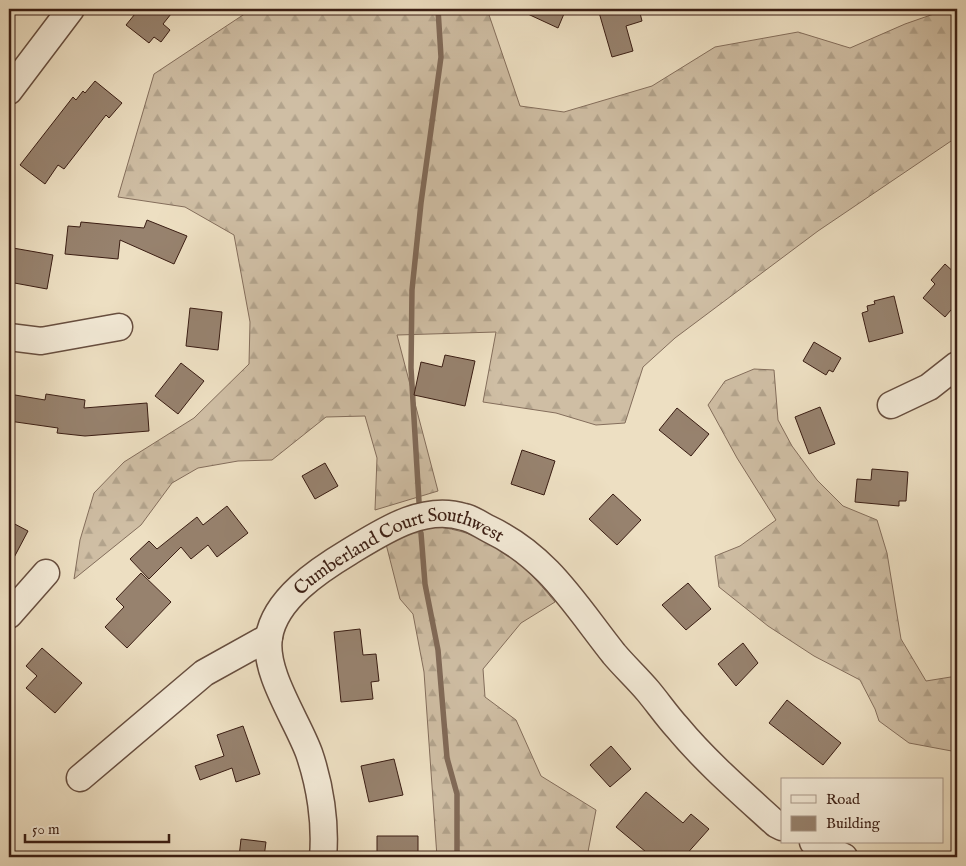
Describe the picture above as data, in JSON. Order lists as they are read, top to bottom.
{
  "streets": {
    "street": ["Cumberland Court Southwest"]
  },
  "legend": ["Road", "Building"],
  "scale_bar": "50 m"
}
